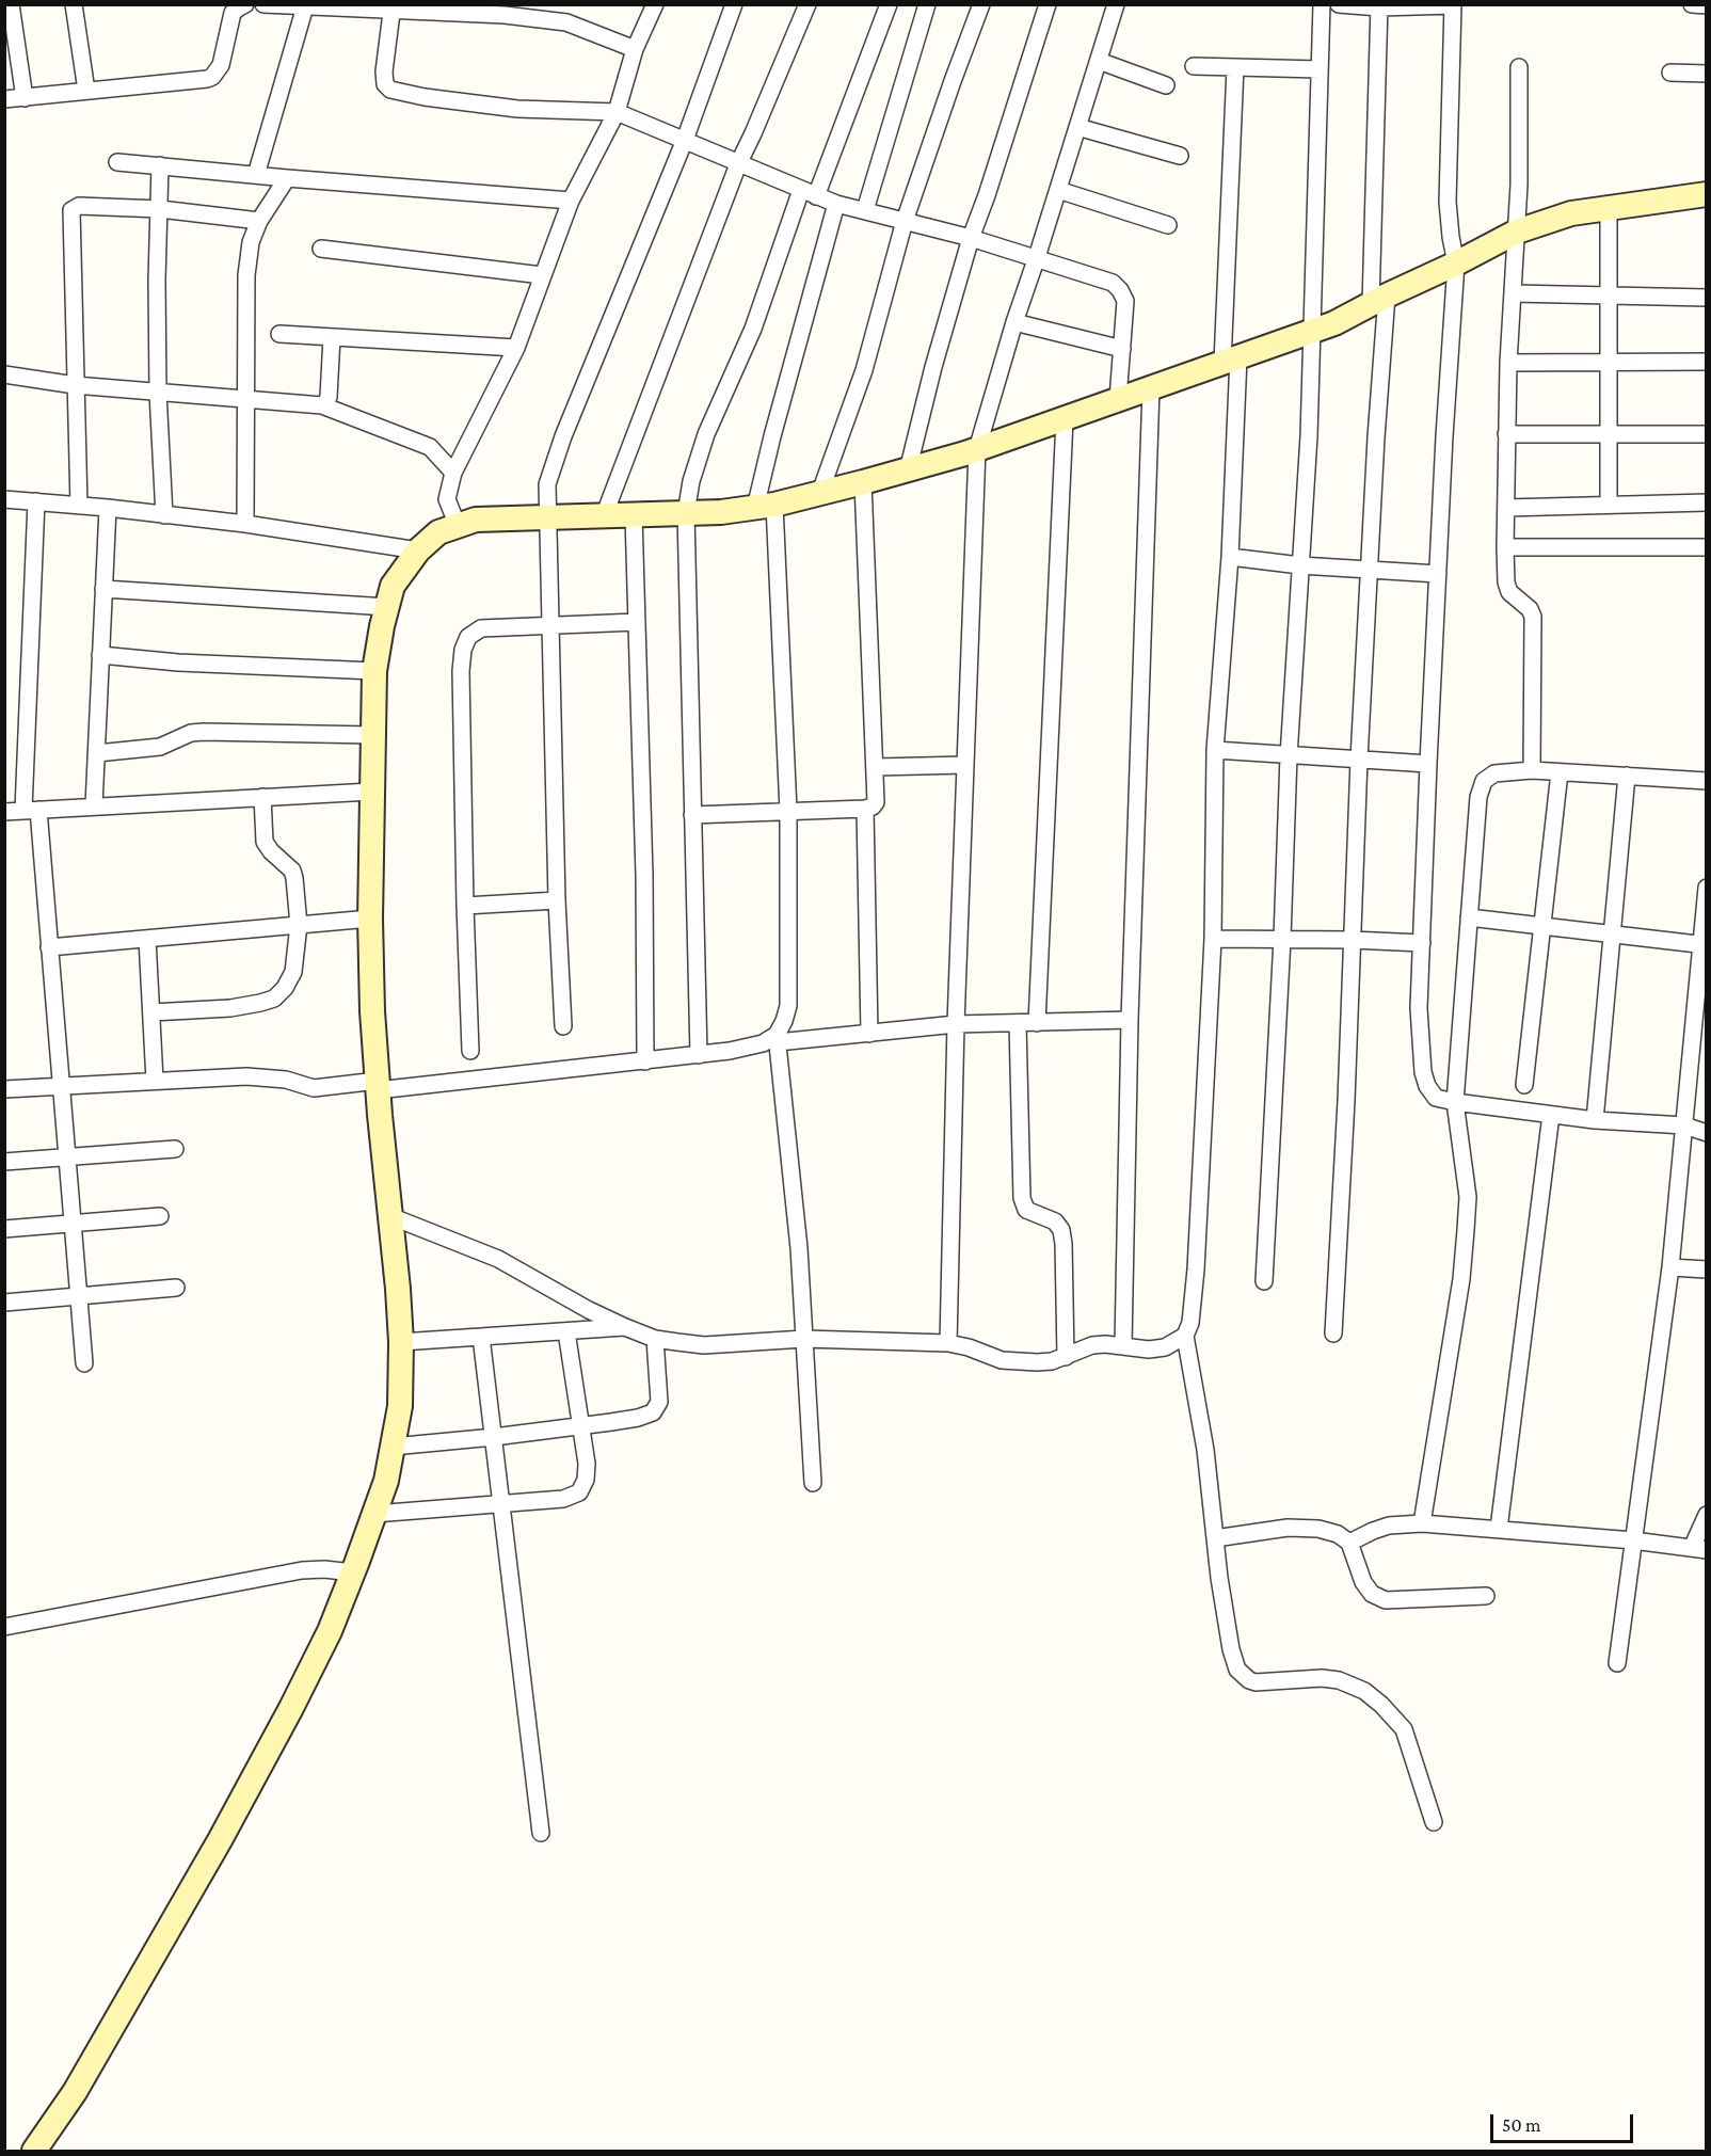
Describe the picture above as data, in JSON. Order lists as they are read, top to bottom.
{
  "scale_bar": "50 m"
}
